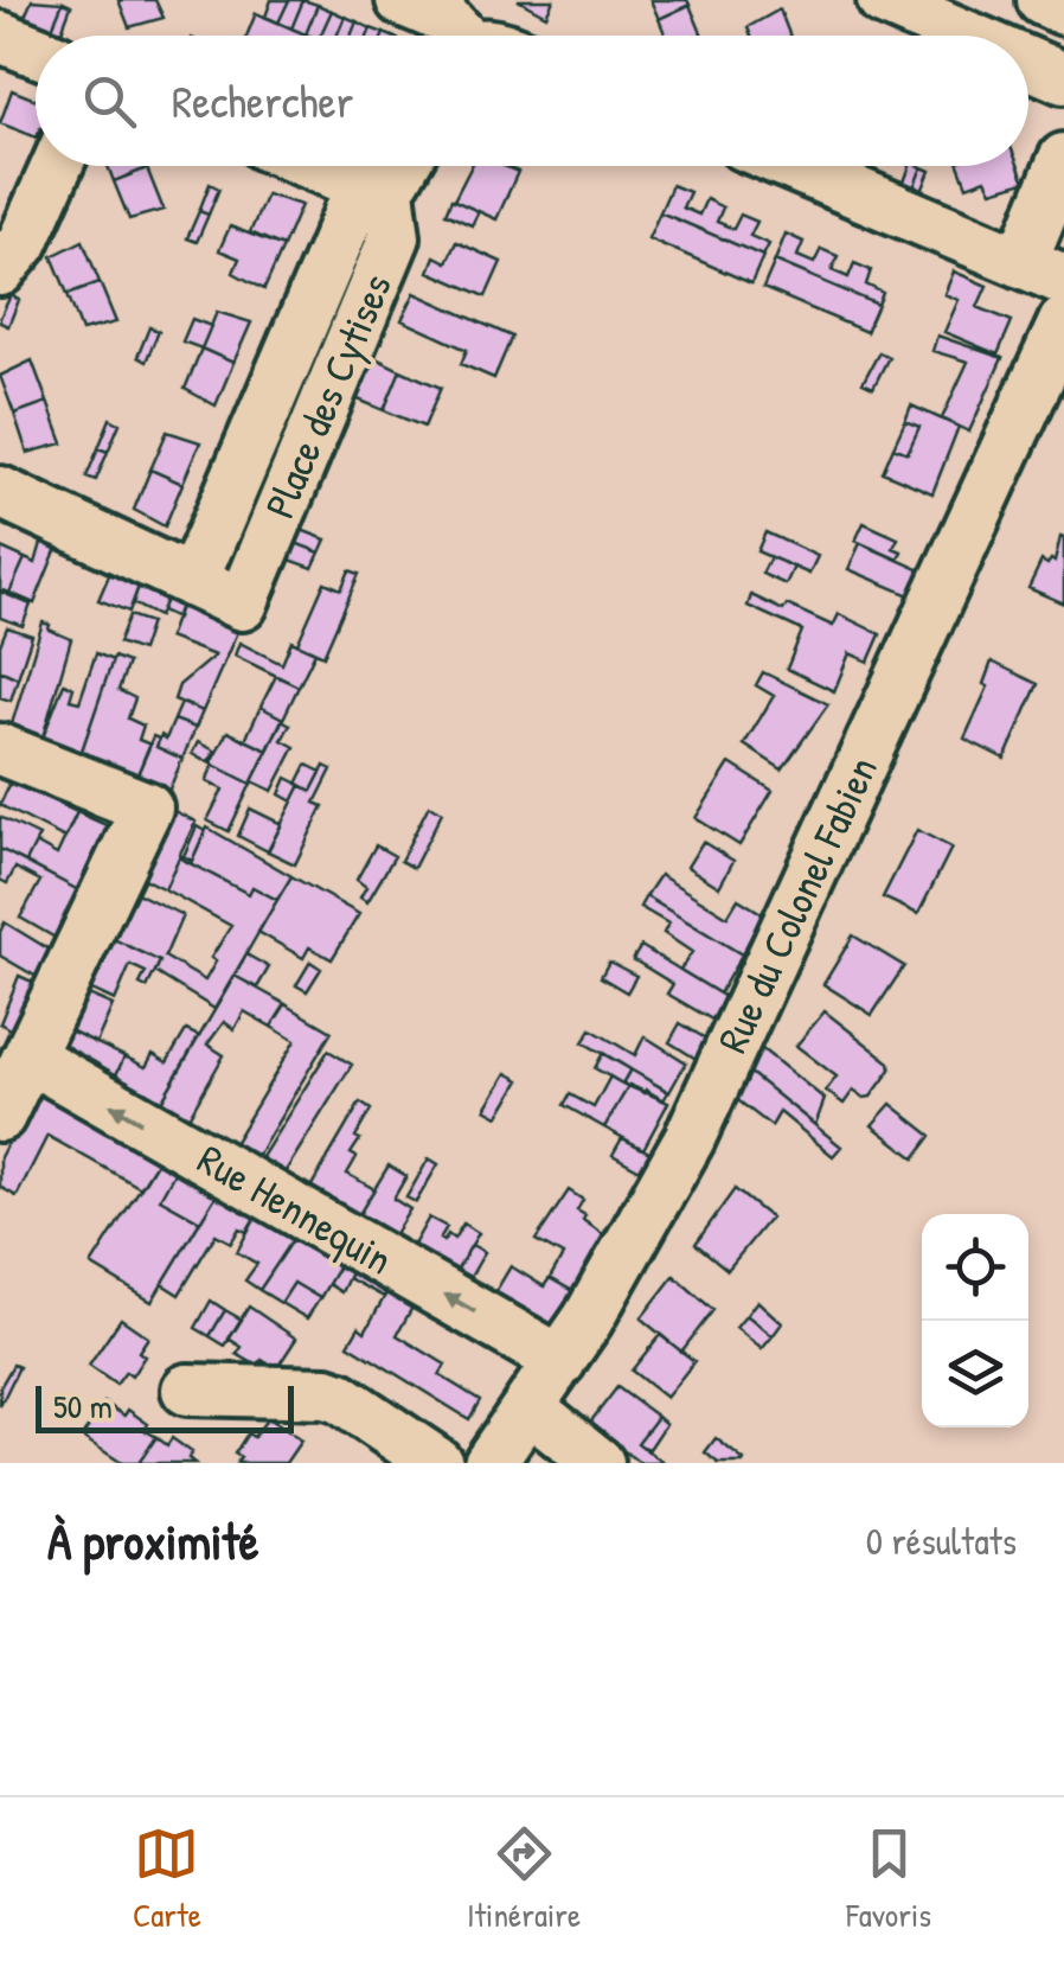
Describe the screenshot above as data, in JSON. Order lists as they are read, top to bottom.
{
  "streets": {
    "street": ["Place des Cytises", "Rue du Colonel Fabien", "Rue Hennequin"]
  },
  "crossings": [
    ["Rue du Colonel Fabien", "Rue Hennequin"]
  ],
  "scale_bar": "50 m",
  "page": {
    "search": "Rechercher",
    "scale": "50 m",
    "heading": ["À proximité", "0 résultats"],
    "nav": ["Carte", "Itinéraire", "Favoris"]
  }
}
